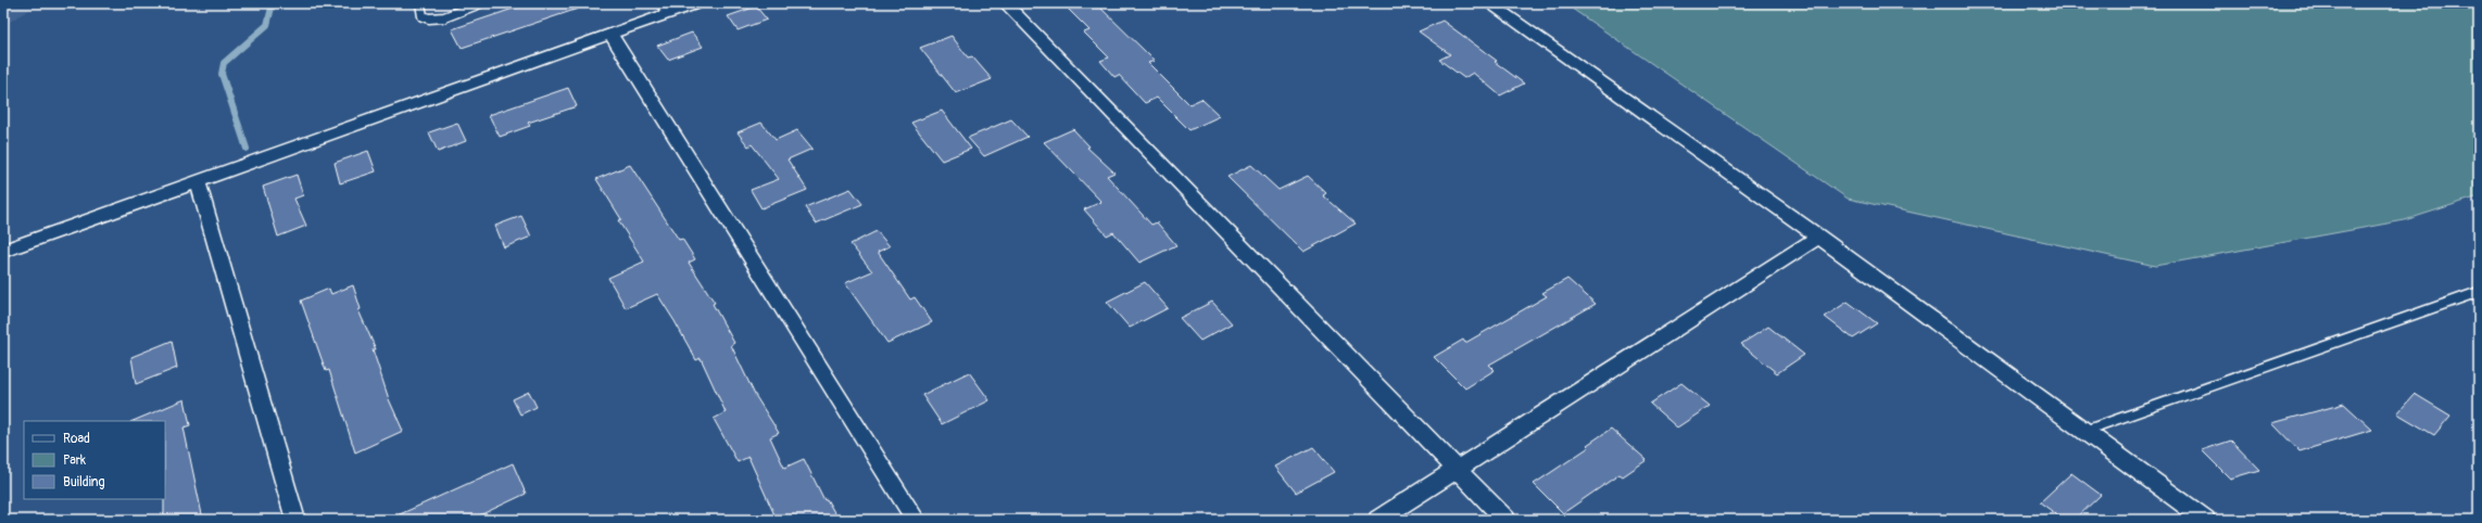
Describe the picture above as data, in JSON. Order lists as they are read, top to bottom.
{
  "legend": ["Road", "Park", "Building"]
}
